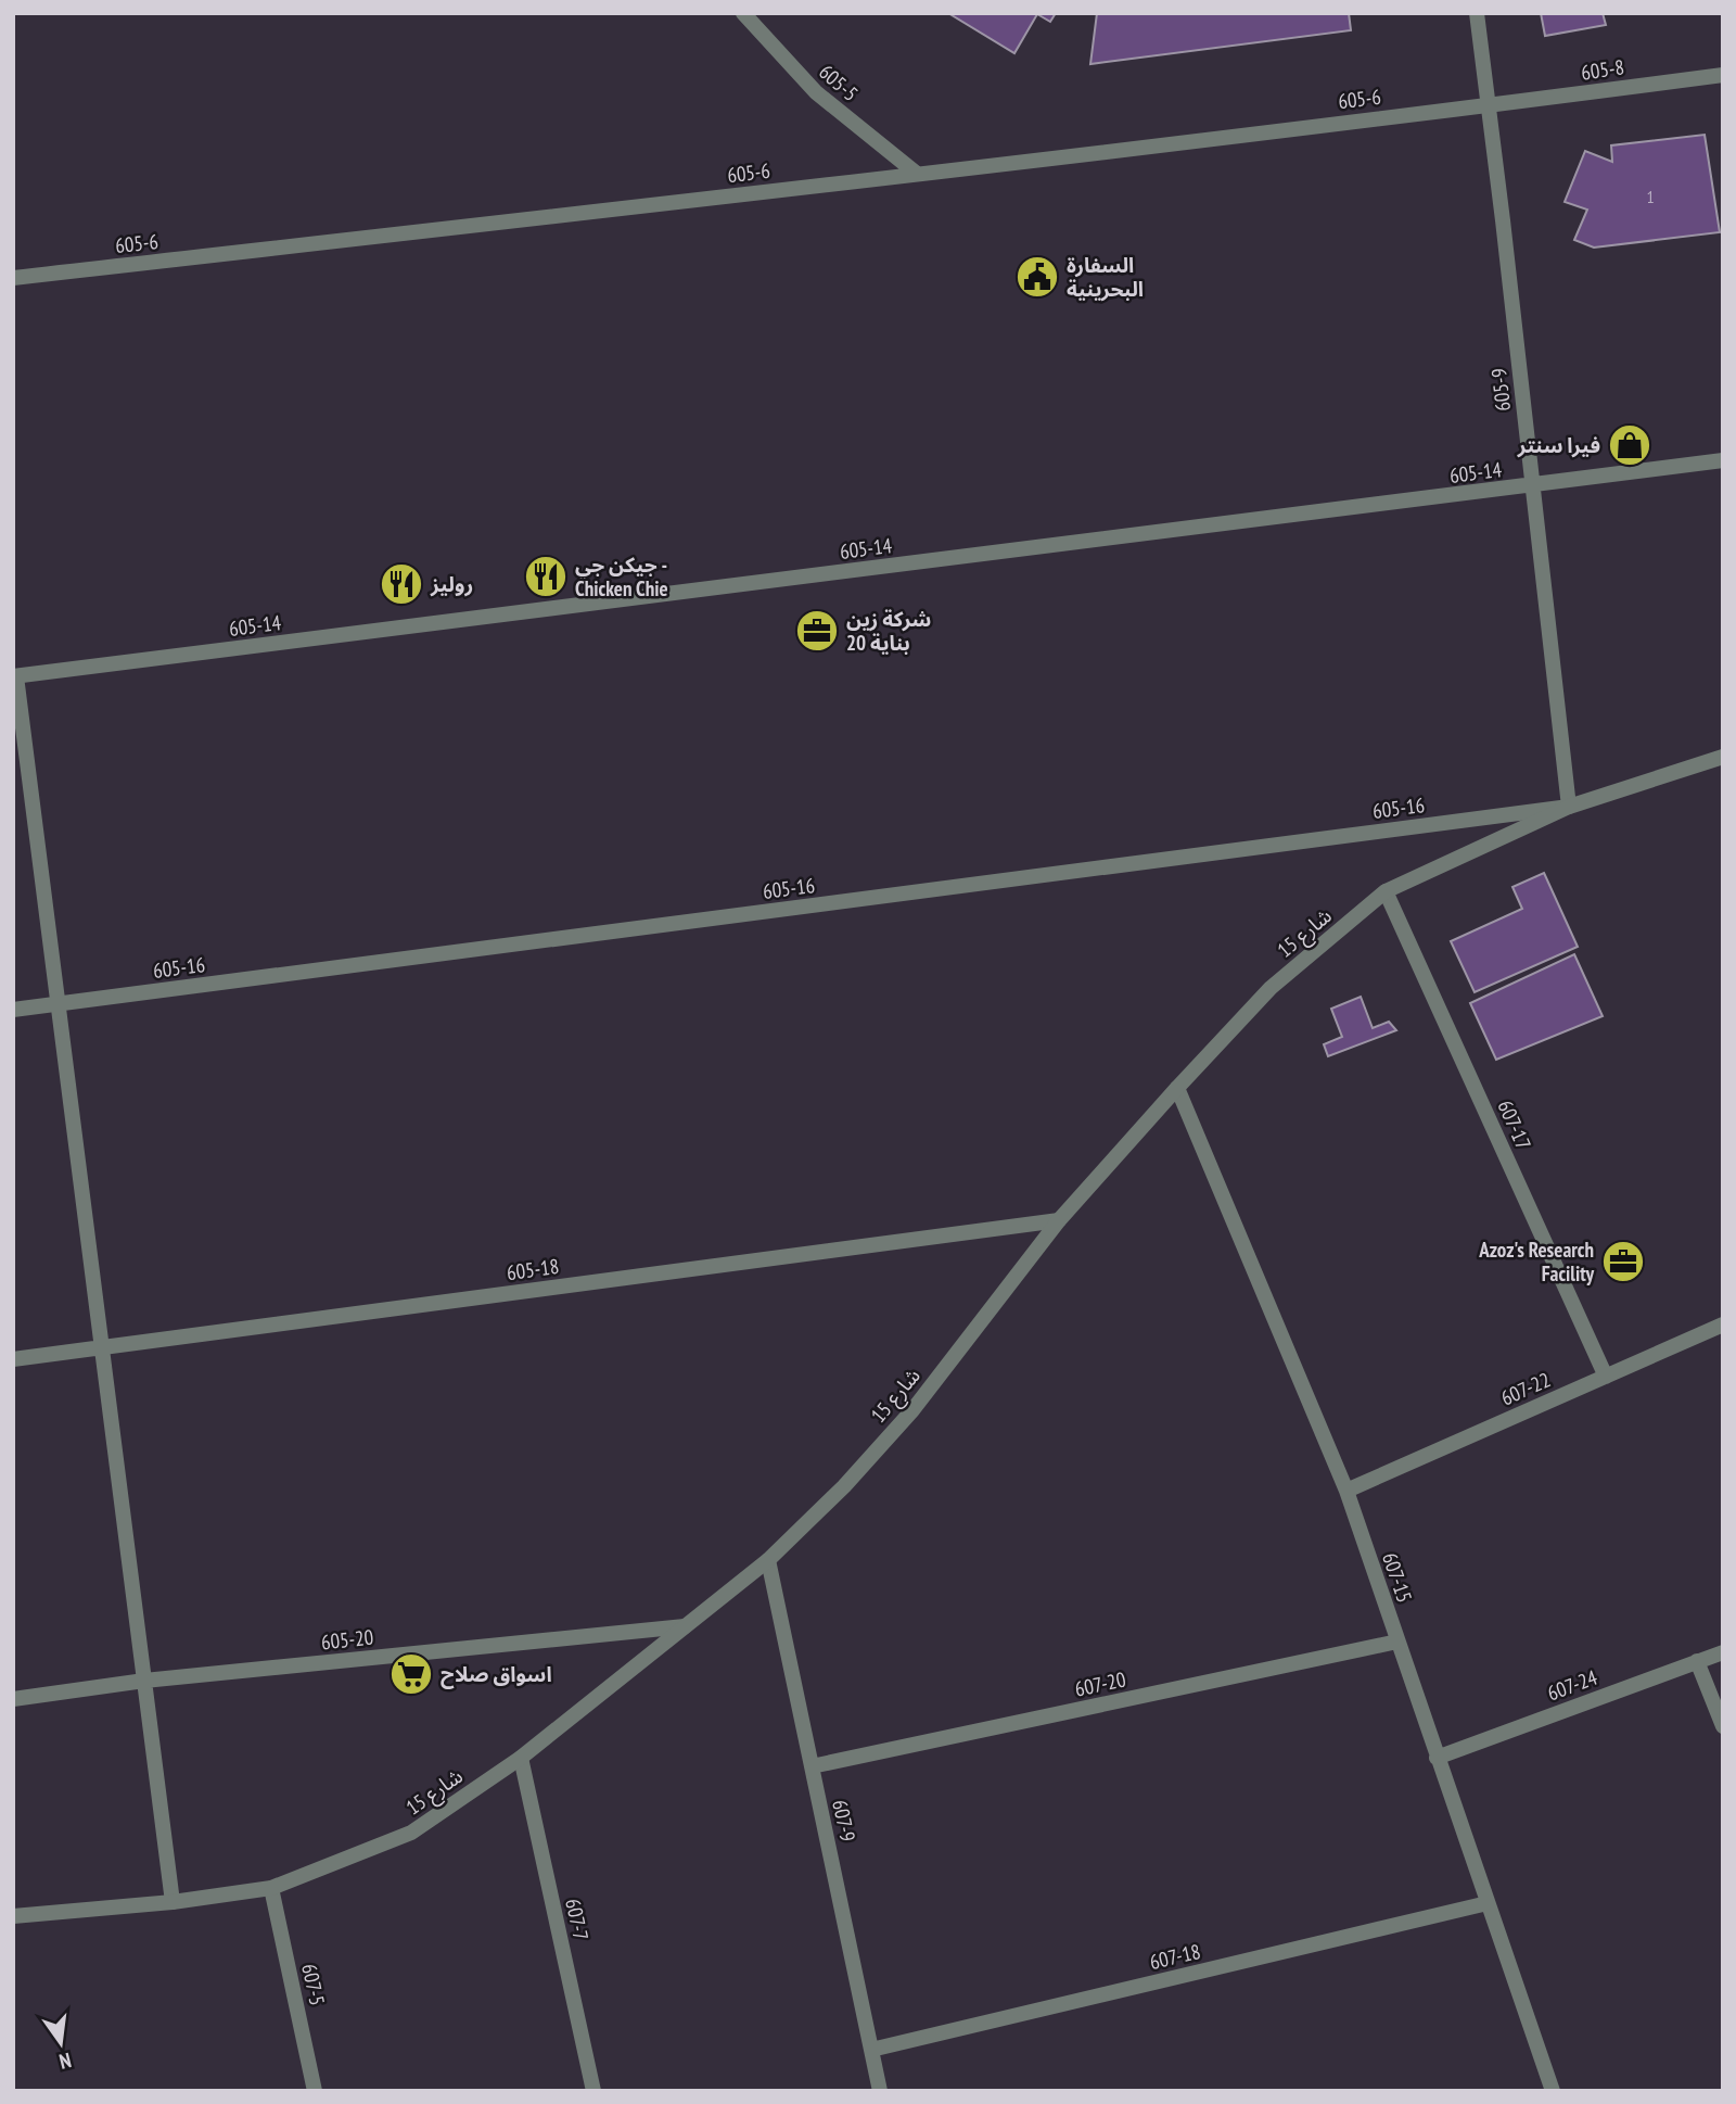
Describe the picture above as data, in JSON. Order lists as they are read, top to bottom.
{
  "streets": {
    "street": [
      "605-8",
      "605-5",
      "605-6",
      "605-9",
      "605-14",
      "605-16",
      "شارع 15",
      "607-17",
      "605-18",
      "607-22",
      "607-15",
      "605-20",
      "607-20",
      "607-24",
      "607-9",
      "607-7",
      "607-18",
      "607-5"
    ]
  },
  "crossings": [
    ["605-8", "605-6"],
    ["605-8", "605-9"],
    ["605-5", "605-6"],
    ["605-6", "605-9"],
    ["605-9", "605-14"],
    ["605-9", "605-16"],
    ["605-9", "شارع 15"],
    ["605-16", "شارع 15"],
    ["شارع 15", "607-17"],
    ["شارع 15", "605-18"],
    ["شارع 15", "607-15"],
    ["شارع 15", "605-20"],
    ["شارع 15", "607-9"],
    ["شارع 15", "607-7"],
    ["شارع 15", "607-5"],
    ["607-17", "607-22"],
    ["607-22", "607-15"],
    ["607-15", "607-20"],
    ["607-15", "607-24"],
    ["607-15", "607-18"],
    ["607-20", "607-9"],
    ["607-9", "607-18"]
  ],
  "places": {
    "public building": ["السفارة البحرينية"],
    "shop": ["فيرا سنتر"],
    "restaurant": ["جيكن جي - Chicken Chie", "روليز"],
    "office": ["شركة زين بناية 20", "Azoz's Research Facility"],
    "supermarket": ["اسواق صلاح"]
  },
  "house_numbers": ["1"],
  "north": "bottom"
}
